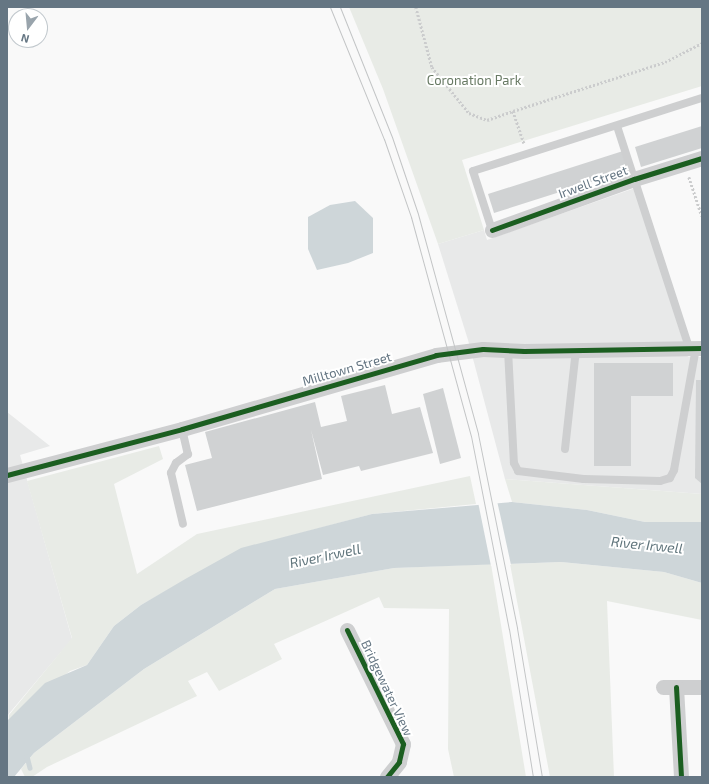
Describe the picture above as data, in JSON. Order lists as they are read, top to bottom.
{
  "streets": {
    "street": ["Irwell Street", "Milltown Street", "Bridgewater View"]
  },
  "water": ["River Irwell"],
  "parks": ["Coronation Park"],
  "north": "bottom"
}
